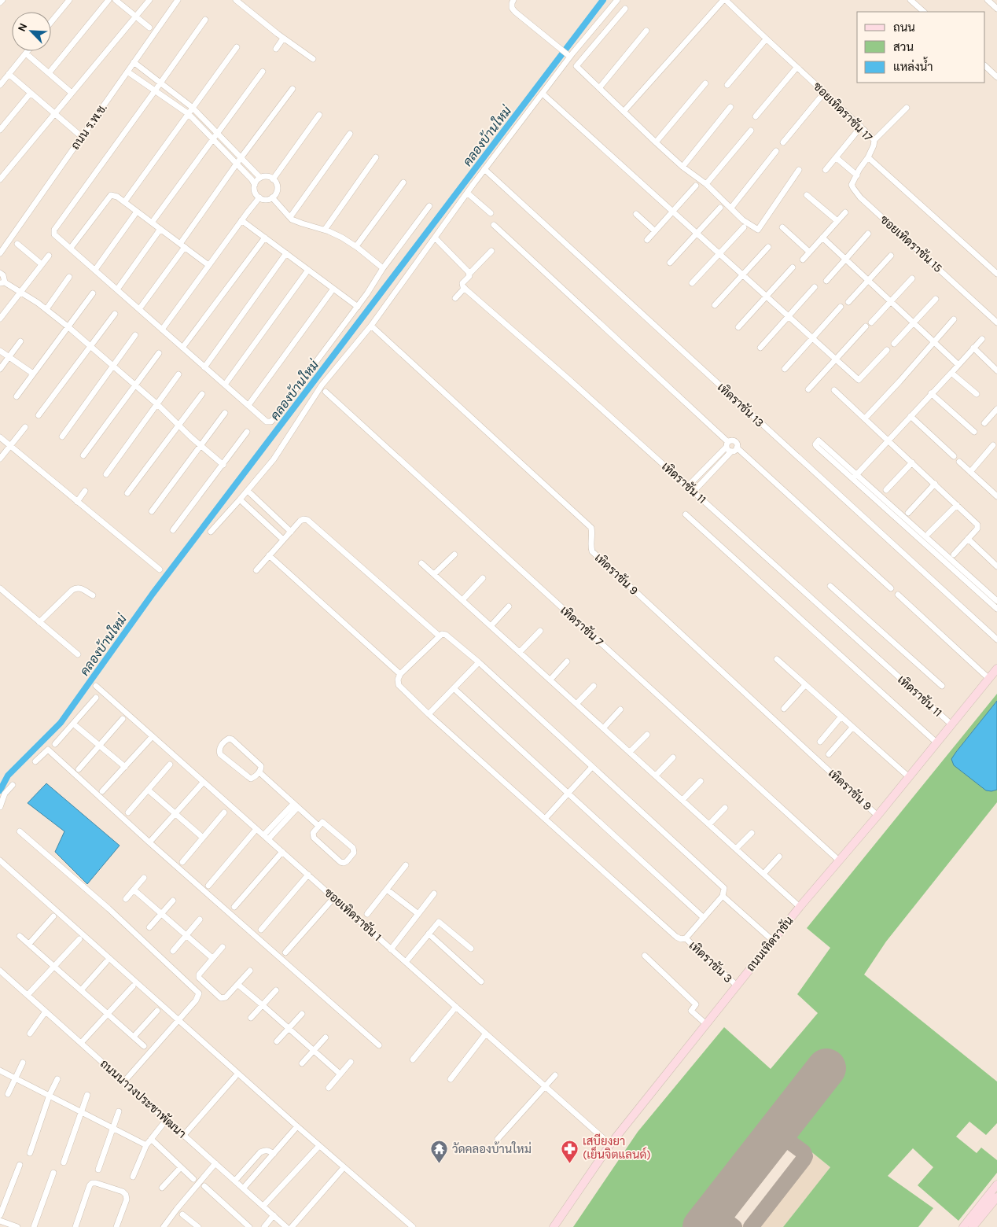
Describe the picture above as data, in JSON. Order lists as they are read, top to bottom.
{
  "streets": {
    "street": [
      "ซอยเทิดราชัน 17",
      "ถนน ร.พ.ช.",
      "ซอยเทิดราชัน 15",
      "เทิดราชัน 13",
      "เทิดราชัน 11",
      "เทิดราชัน 9",
      "เทิดราชัน 7",
      "ซอยเทิดราชัน 1",
      "ถนนเทิดราชัน",
      "เทิดราชัน 3",
      "ถนนนาวงประชาพัฒนา"
    ]
  },
  "crossings": [
    ["ซอยเทิดราชัน 17", "ซอยเทิดราชัน 15"],
    ["เทิดราชัน 11", "ถนนเทิดราชัน"],
    ["เทิดราชัน 9", "ถนนเทิดราชัน"],
    ["เทิดราชัน 7", "ถนนเทิดราชัน"],
    ["ซอยเทิดราชัน 1", "ถนนเทิดราชัน"],
    ["ถนนเทิดราชัน", "เทิดราชัน 3"]
  ],
  "water": ["คลองบ้านใหม่"],
  "places": {
    "pharmacy": ["เสบียงยา (เย็นจิตแลนด์)"],
    "temple": ["วัดคลองบ้านใหม่"]
  },
  "legend": ["ถนน", "สวน", "แหล่งน้ำ"],
  "north": "top left"
}
